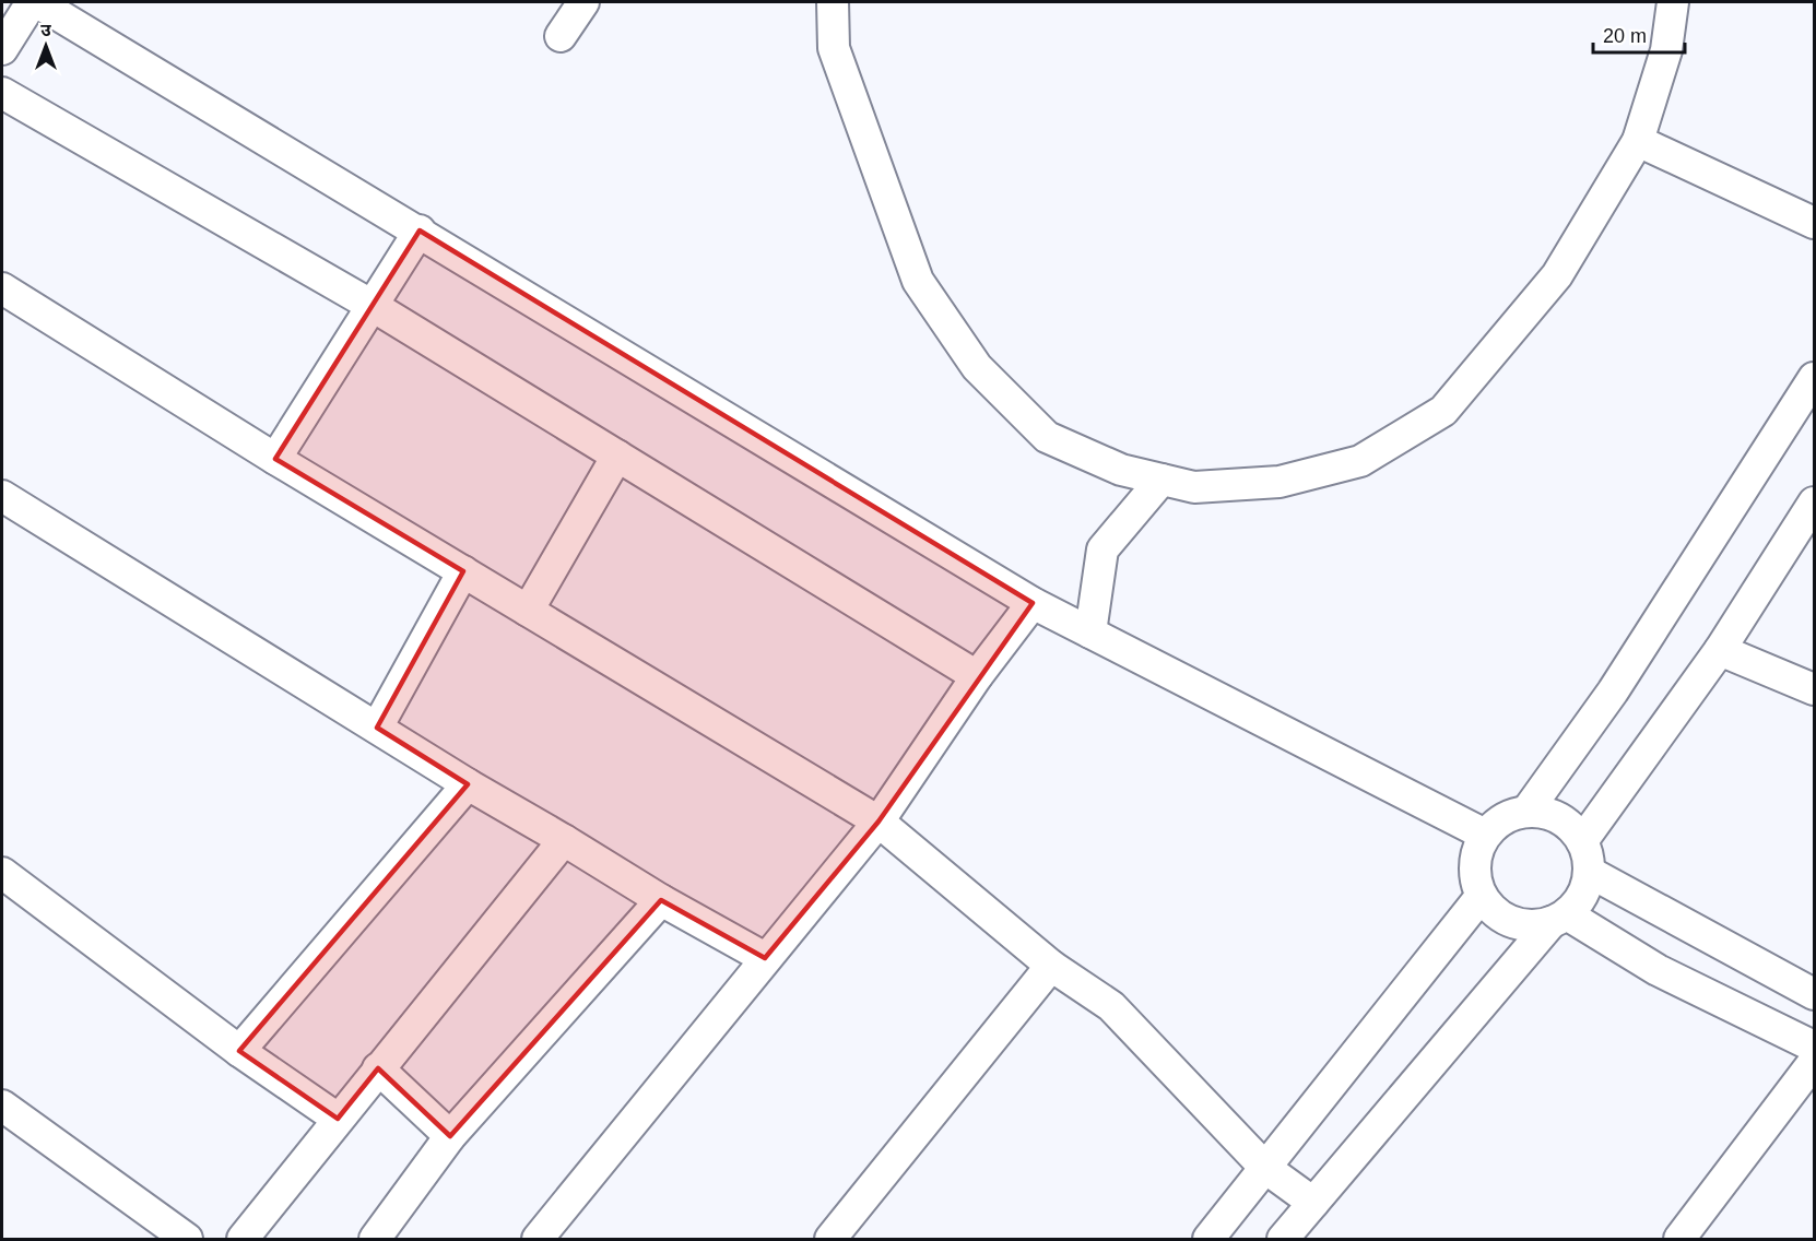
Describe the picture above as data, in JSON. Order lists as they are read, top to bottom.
{
  "scale_bar": "20 m",
  "north": "top"
}
